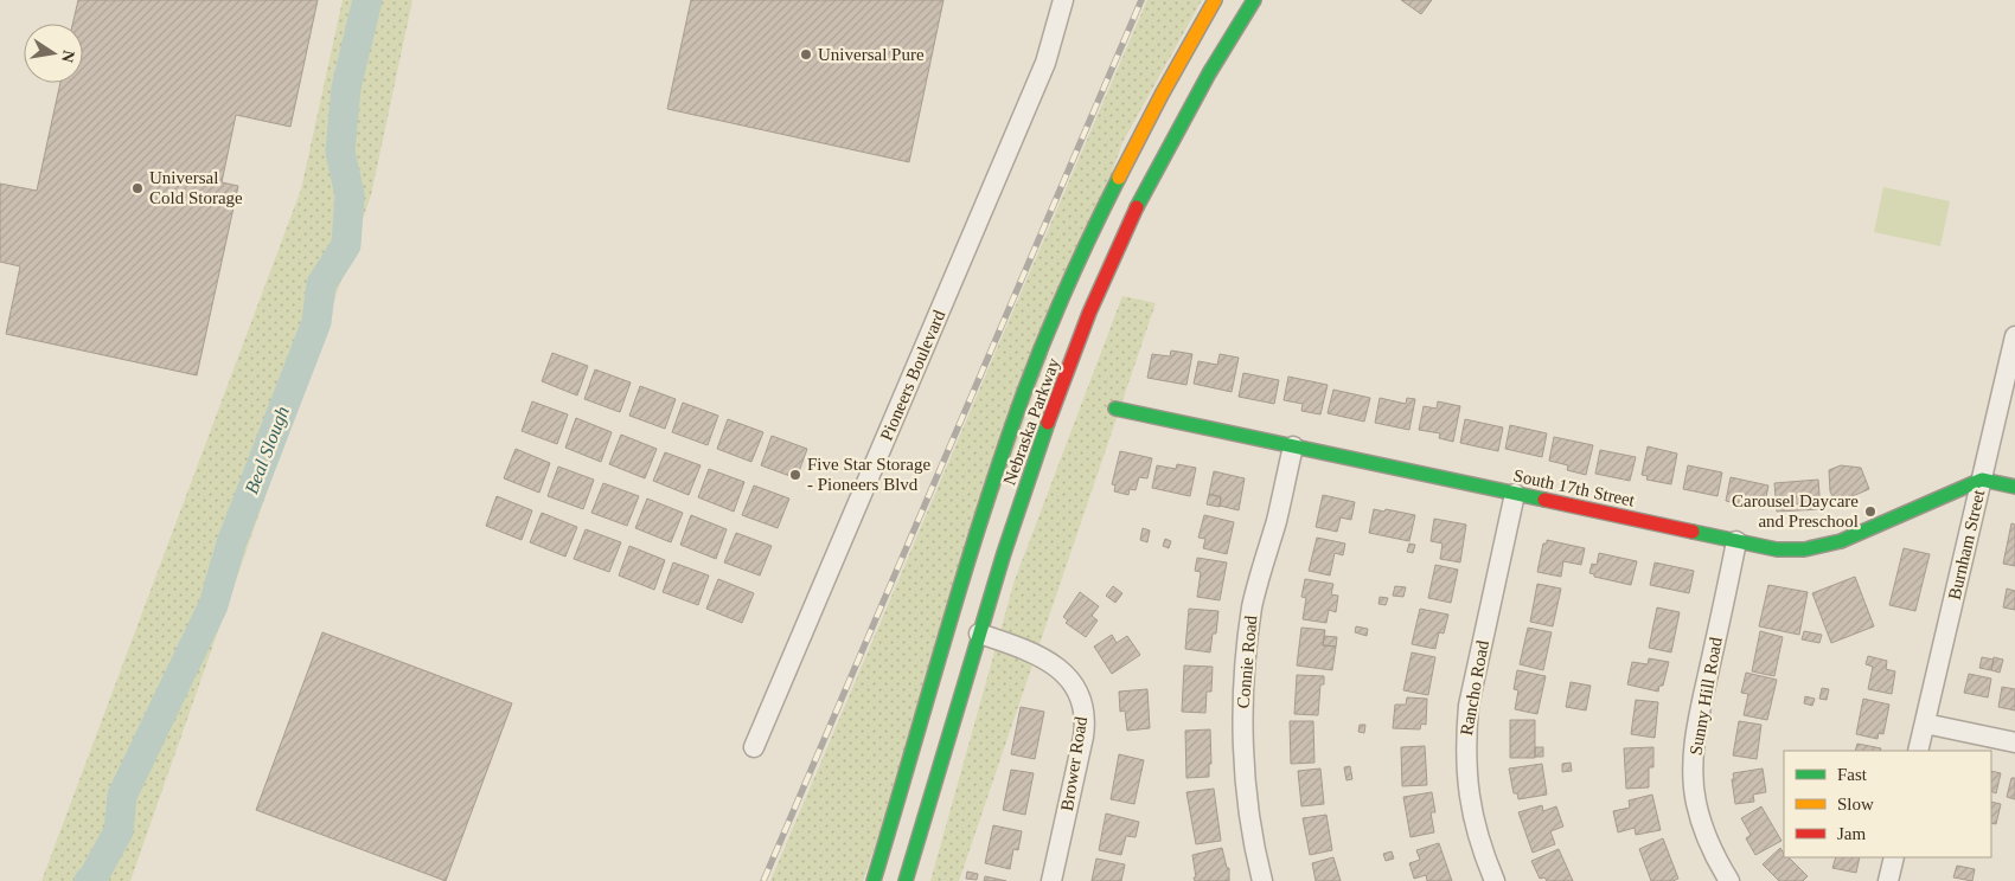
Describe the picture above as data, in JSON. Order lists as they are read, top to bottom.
{
  "streets": {
    "main road": ["Nebraska Parkway", "South 17th Street"],
    "street": [
      "Pioneers Boulevard",
      "Burnham Street",
      "Connie Road",
      "Rancho Road",
      "Sunny Hill Road",
      "Brower Road"
    ]
  },
  "crossings": [
    ["Nebraska Parkway", "Brower Road"],
    ["South 17th Street", "Burnham Street"],
    ["South 17th Street", "Connie Road"],
    ["South 17th Street", "Rancho Road"],
    ["South 17th Street", "Sunny Hill Road"]
  ],
  "water": ["Beal Slough"],
  "places": [
    "Universal Pure",
    "Universal Cold Storage",
    "Five Star Storage - Pioneers Blvd",
    "Carousel Daycare and Preschool"
  ],
  "legend": ["Fast", "Slow", "Jam"],
  "north": "right"
}
